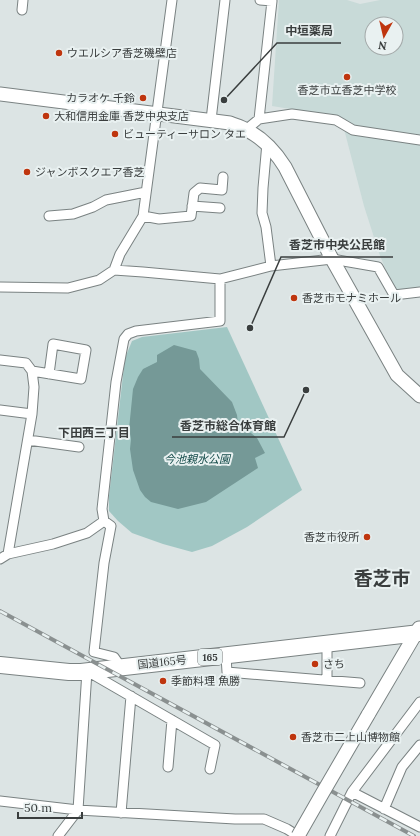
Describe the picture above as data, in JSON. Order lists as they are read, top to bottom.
{
  "streets": {
    "highway": ["165", "国道165号"]
  },
  "districts": ["下田西三丁目", "香芝市"],
  "parks": ["今池親水公園"],
  "places": [
    "ウエルシア香芝磯壁店",
    "香芝市立香芝中学校",
    "カラオケ 千鈴",
    "中垣薬局",
    "大和信用金庫 香芝中央支店",
    "ビューティーサロン タエ",
    "ジャンボスクエア香芝",
    "香芝市モナミホール",
    "香芝市中央公民館",
    "香芝市総合体育館",
    "香芝市役所",
    "さち",
    "季節料理 魚勝",
    "香芝市二上山博物館"
  ],
  "scale_bar": "50 m",
  "north": "bottom"
}
